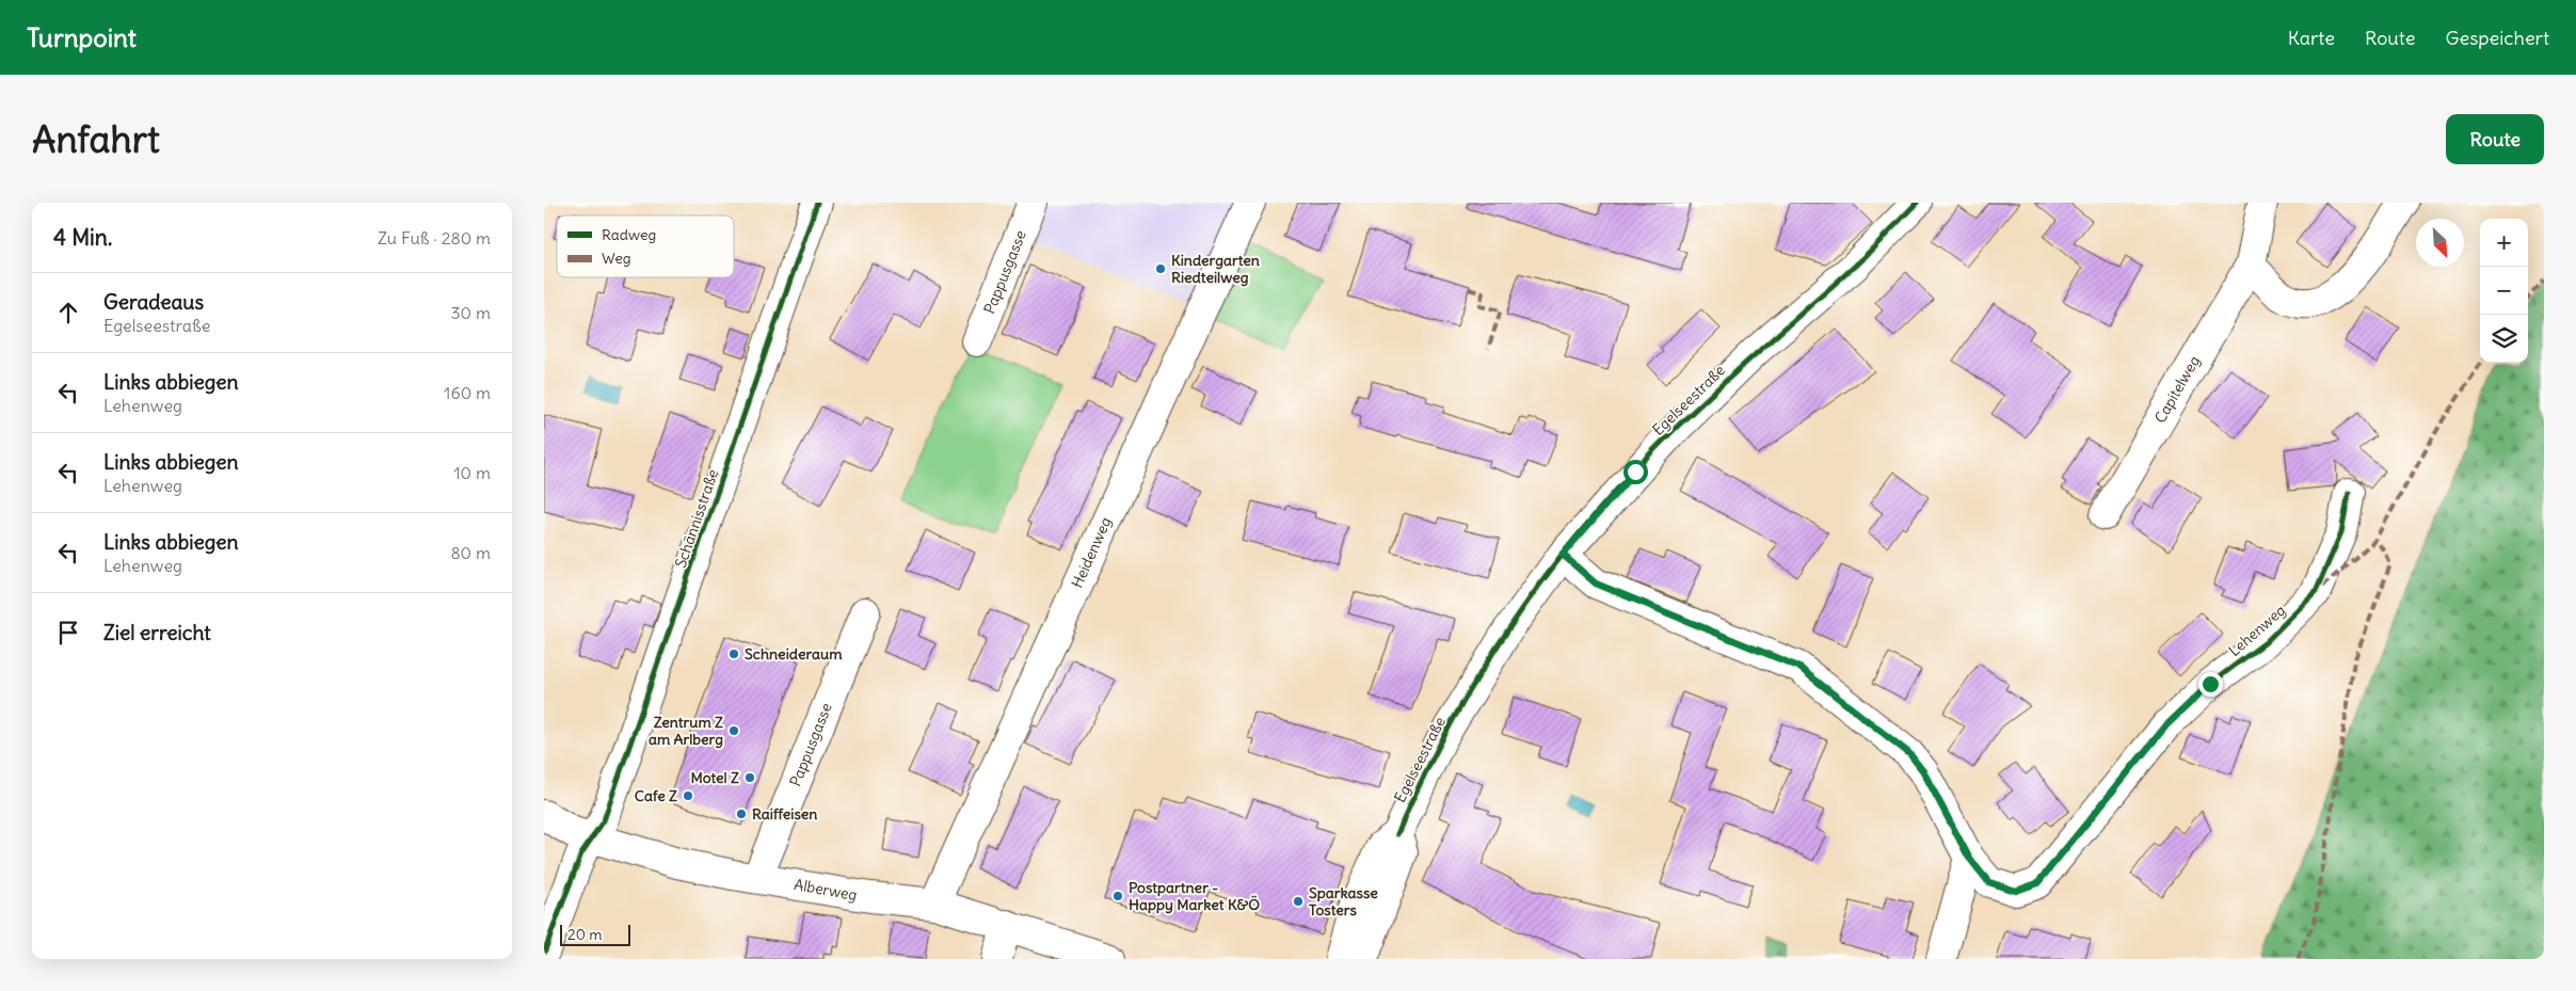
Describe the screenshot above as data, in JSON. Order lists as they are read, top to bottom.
{
  "streets": {
    "street": [
      "Pappusgasse",
      "Capitelweg",
      "Egelseestraße",
      "Schännisstraße",
      "Heidenweg",
      "Lehenweg",
      "Alberweg"
    ]
  },
  "crossings": [
    ["Pappusgasse", "Alberweg"],
    ["Egelseestraße", "Lehenweg"],
    ["Schännisstraße", "Alberweg"],
    ["Heidenweg", "Alberweg"]
  ],
  "places": [
    "Kindergarten Riedteilweg",
    "Schneideraum",
    "Zentrum Z am Arlberg",
    "Motel Z",
    "Cafe Z",
    "Raiffeisen",
    "Postpartner - Happy Market K&Ö",
    "Sparkasse Tosters"
  ],
  "legend": ["Radweg", "Weg"],
  "scale_bar": "20 m",
  "north": "bottom right",
  "page": {
    "header": "Turnpoint",
    "nav": ["Karte", "Route", "Gespeichert"],
    "buttons": "Route",
    "title": "Anfahrt",
    "heading": ["4 Min.", "Zu Fuß · 280 m"],
    "map_buttons": ["+", "−"],
    "list": [
      ["Geradeaus", "Egelseestraße", "30 m"],
      ["Links abbiegen", "Lehenweg", "160 m"],
      ["Links abbiegen", "Lehenweg", "10 m"],
      ["Links abbiegen", "Lehenweg", "80 m"],
      "Ziel erreicht"
    ],
    "scale": "20 m"
  }
}
